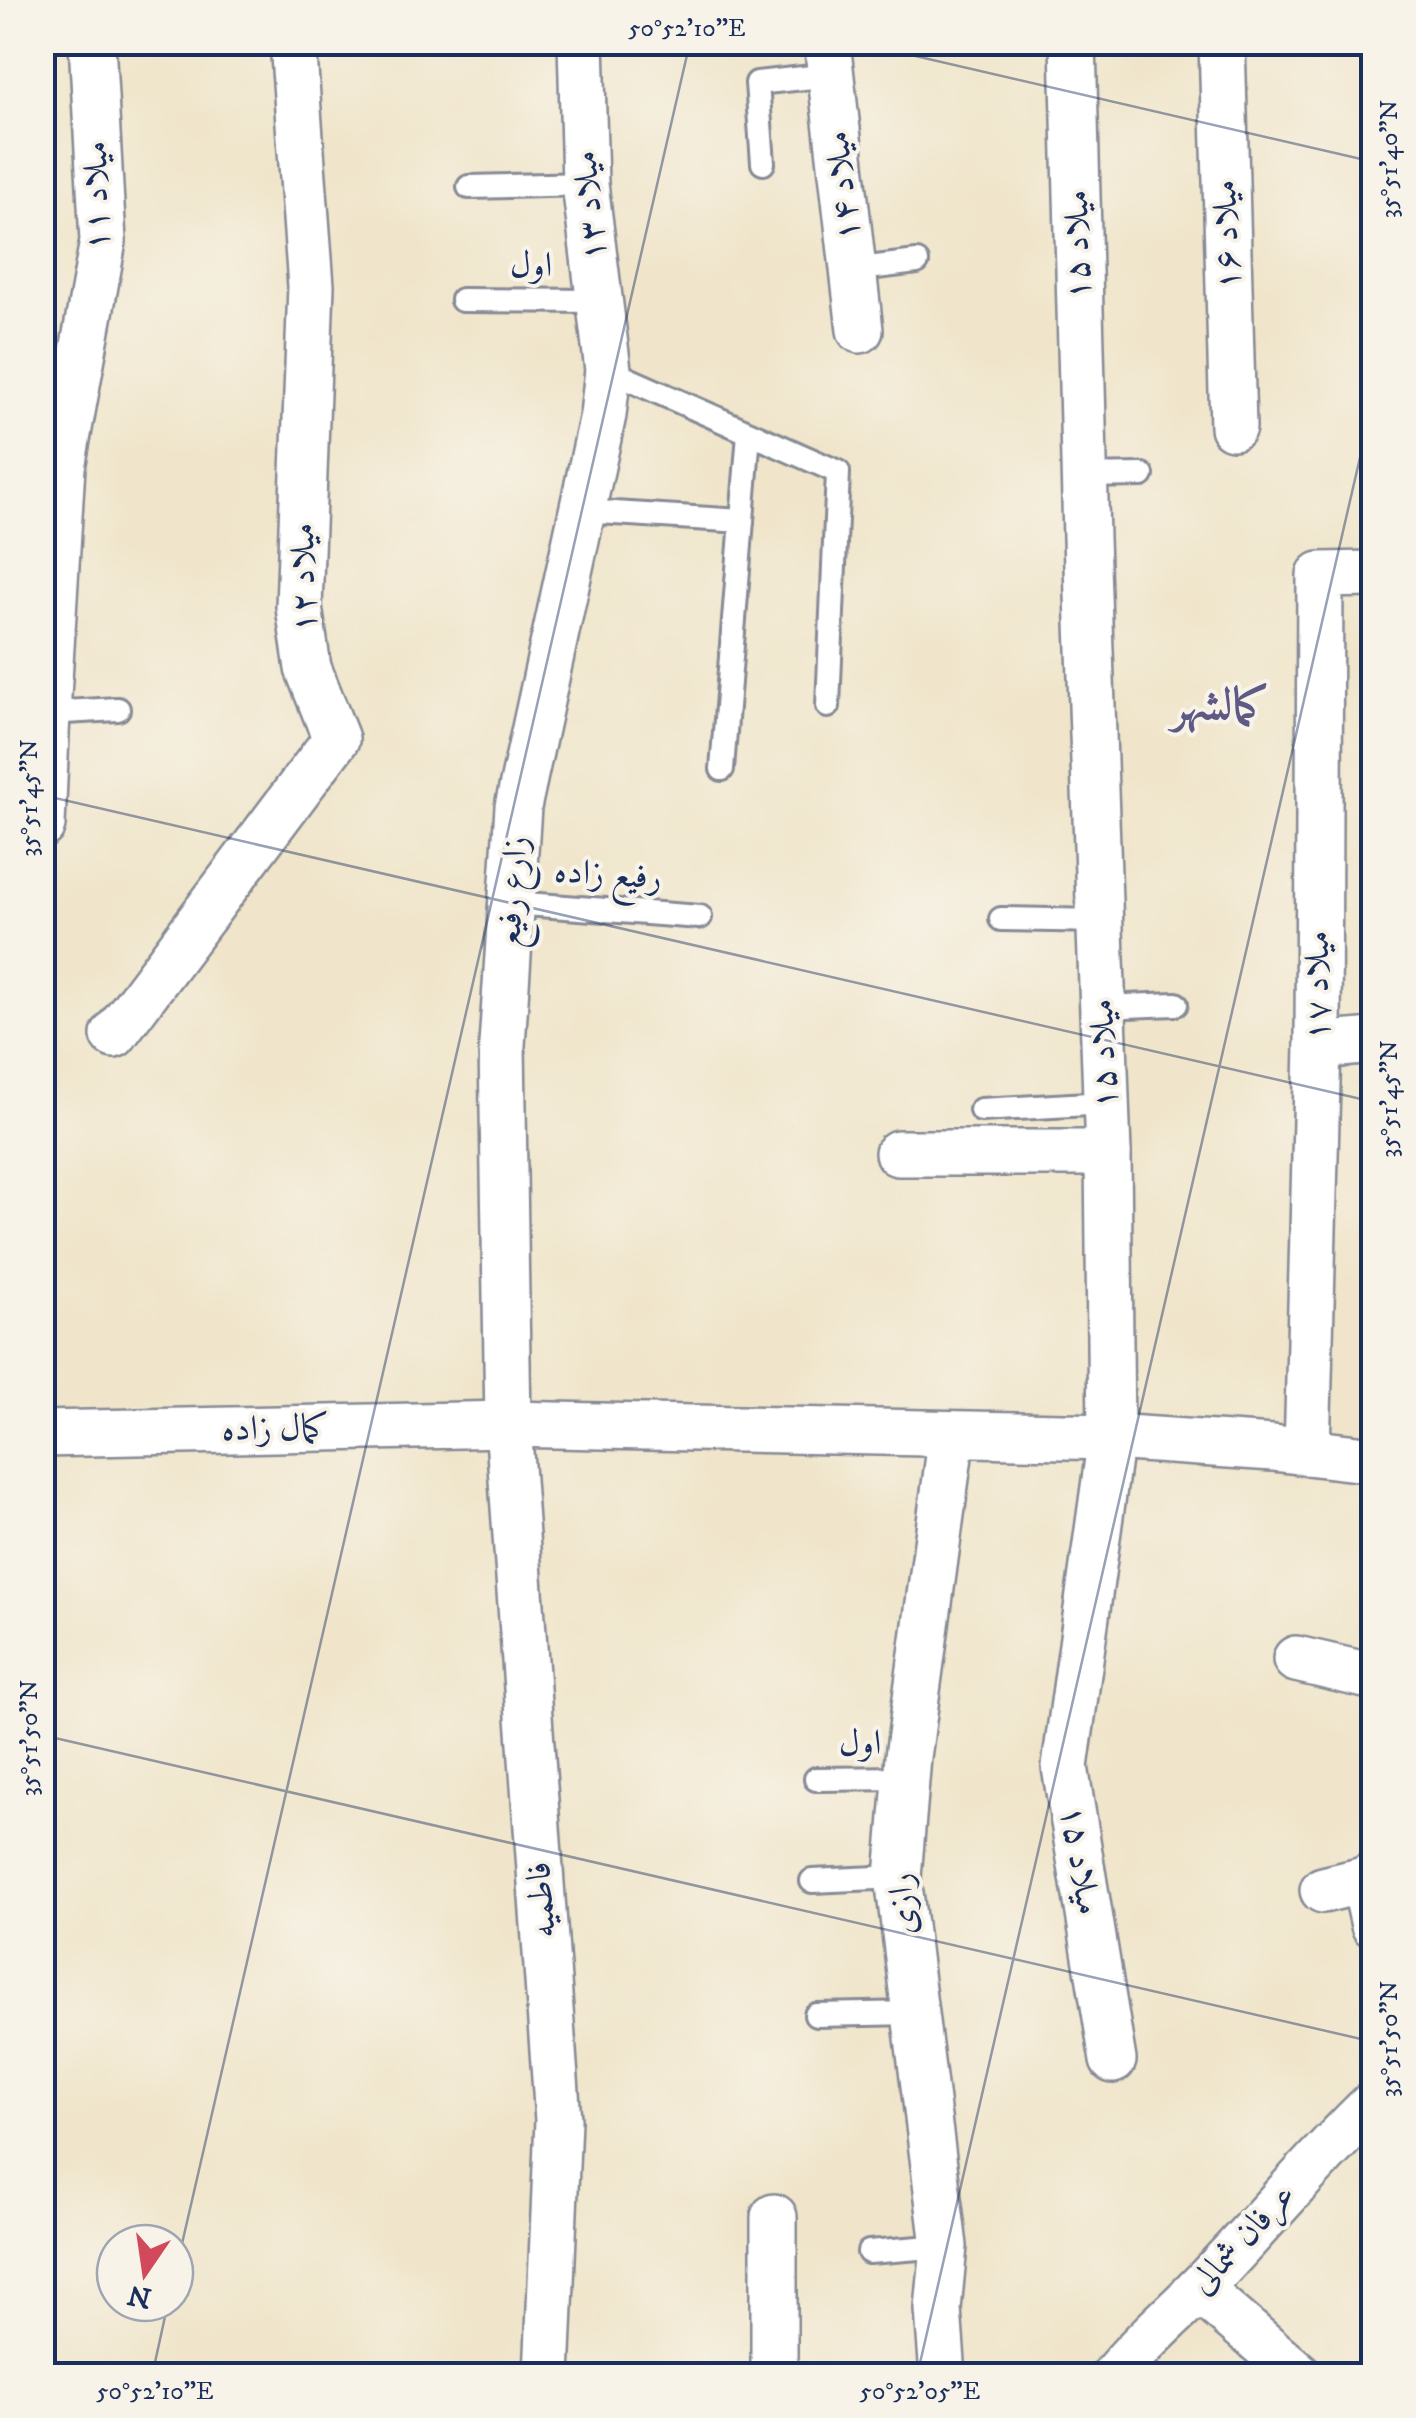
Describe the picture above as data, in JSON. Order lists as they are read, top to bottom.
{
  "streets": {
    "street": [
      "میلاد ۱۴",
      "میلاد ۱۱",
      "میلاد ۱۳",
      "میلاد ۱۶",
      "میلاد ۱۵",
      "میلاد ۱۲",
      "زارع رفیع",
      "میلاد ۱۷",
      "کمال زاده",
      "فاطمیه",
      "رازی",
      "عرفان شمالی"
    ],
    "lane": ["اول", "رفیع زاده"]
  },
  "crossings": [
    ["میلاد ۱۳", "اول"],
    ["میلاد ۱۳", "زارع رفیع"],
    ["میلاد ۱۵", "کمال زاده"],
    ["اول", "رازی"],
    ["رفیع زاده", "زارع رفیع"],
    ["زارع رفیع", "کمال زاده"],
    ["زارع رفیع", "فاطمیه"],
    ["میلاد ۱۷", "کمال زاده"],
    ["کمال زاده", "فاطمیه"],
    ["کمال زاده", "رازی"]
  ],
  "districts": ["کمالشهر"],
  "north": "bottom",
  "coordinates": [
    "50°52'10\"E",
    "35°51'40\"N",
    "35°51'45\"N",
    "35°51'50\"N",
    "50°52'05\"E"
  ]
}
